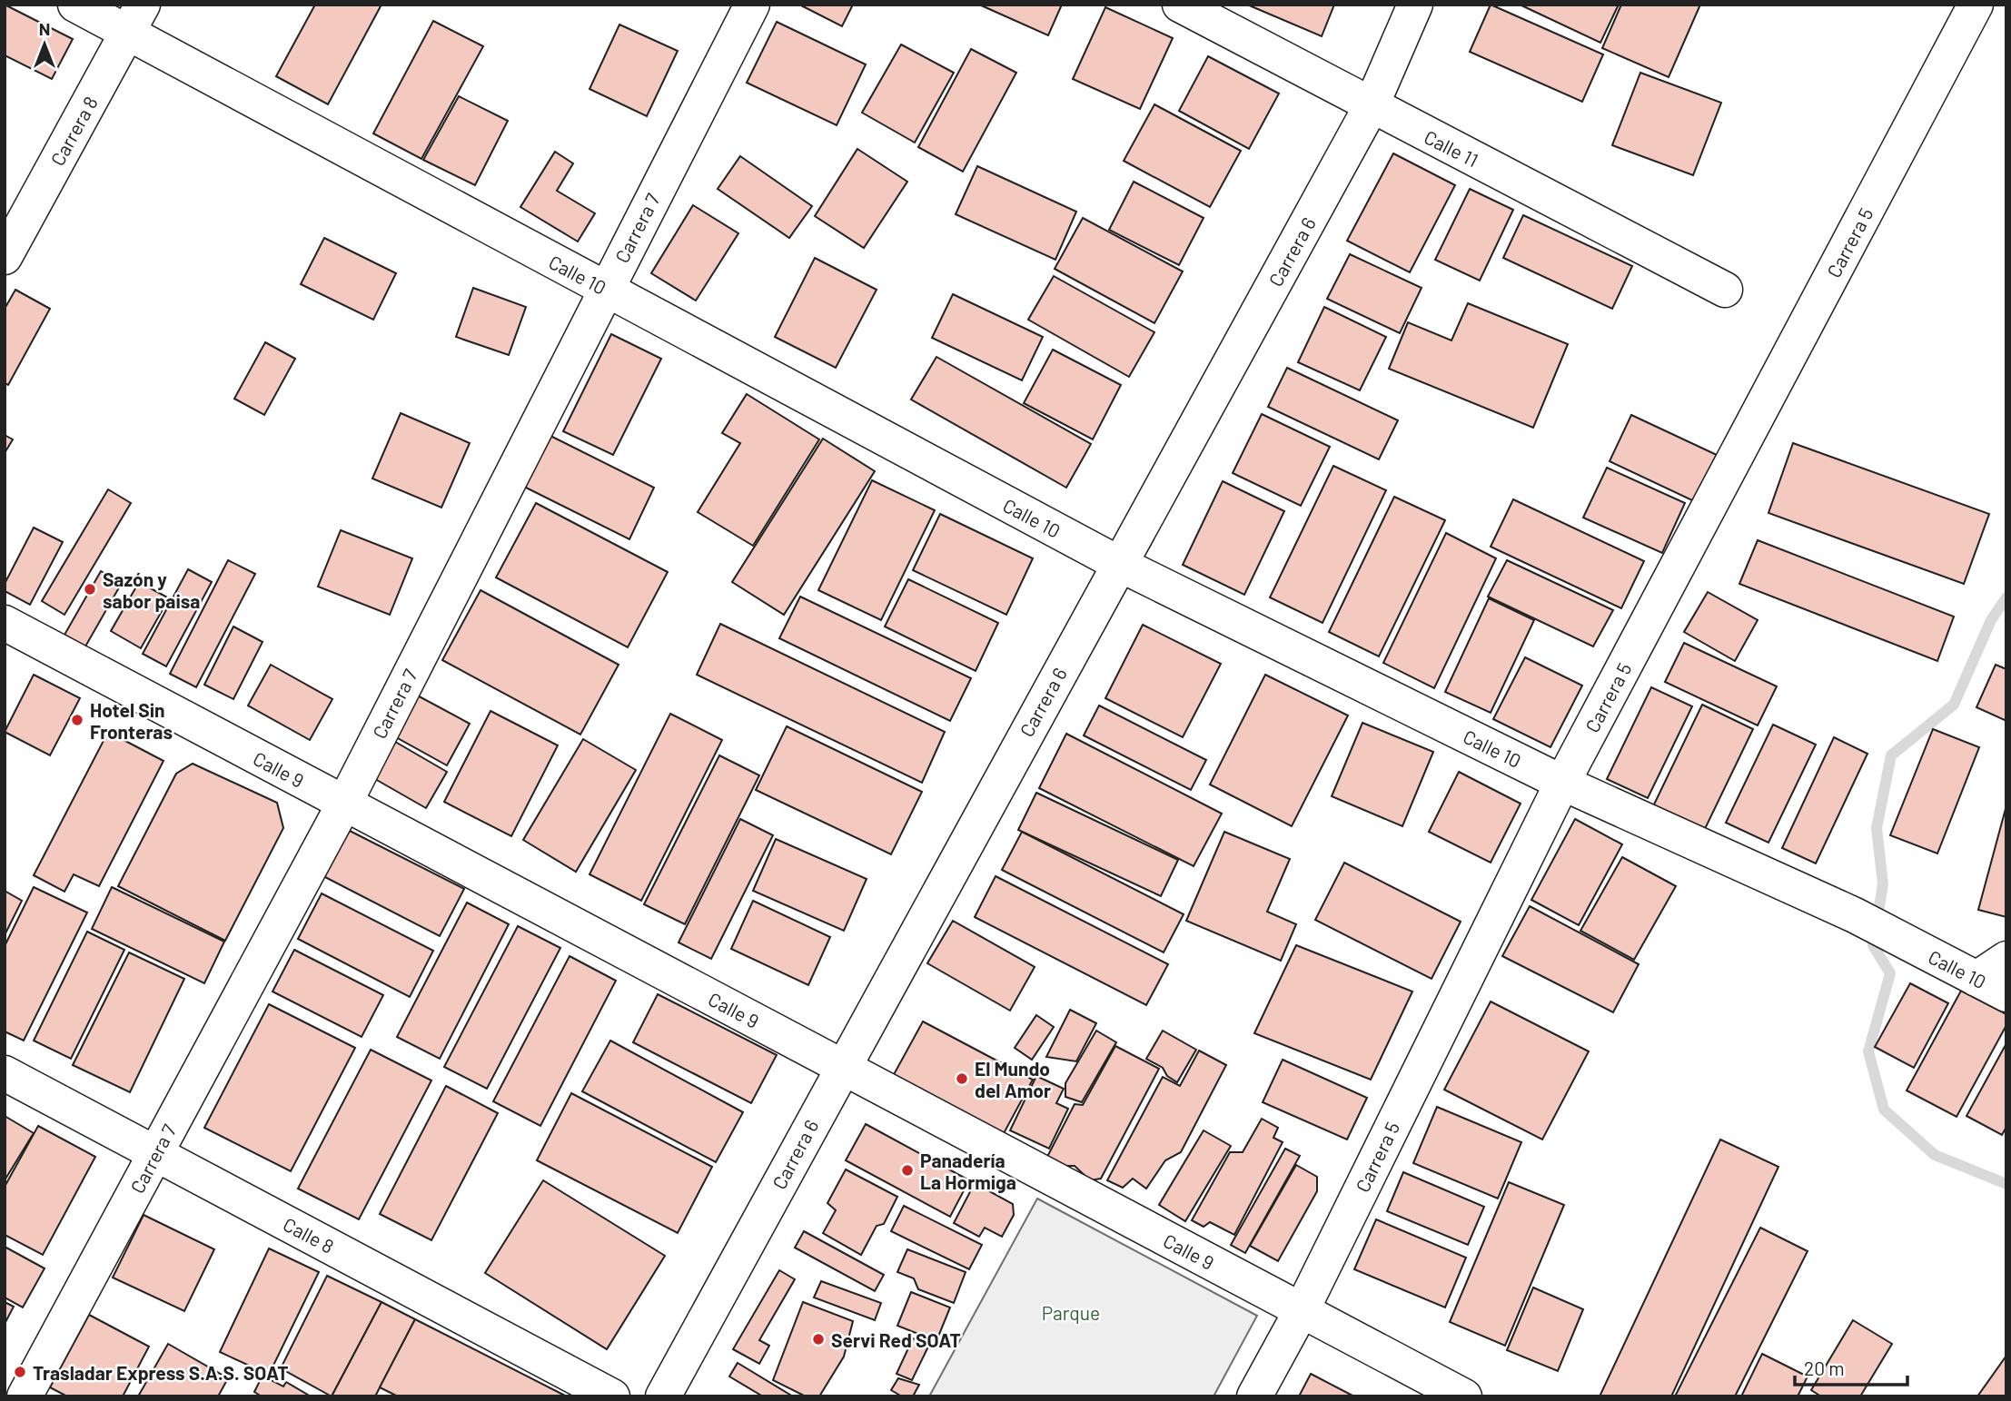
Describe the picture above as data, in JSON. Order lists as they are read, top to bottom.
{
  "streets": {
    "street": [
      "Carrera 8",
      "Calle 11",
      "Carrera 7",
      "Carrera 5",
      "Carrera 6",
      "Calle 10",
      "Calle 9",
      "Calle 8"
    ]
  },
  "crossings": [
    ["Carrera 8", "Calle 10"],
    ["Calle 11", "Carrera 6"],
    ["Carrera 7", "Calle 10"],
    ["Carrera 7", "Calle 9"],
    ["Carrera 7", "Calle 8"],
    ["Carrera 5", "Calle 10"],
    ["Carrera 5", "Calle 9"],
    ["Carrera 6", "Calle 10"],
    ["Carrera 6", "Calle 9"]
  ],
  "parks": ["Parque"],
  "places": [
    "Sazón y sabor paisa",
    "Hotel Sin Fronteras",
    "El Mundo del Amor",
    "Panadería La Hormiga",
    "Servi Red SOAT",
    "Trasladar Express S.A.S. SOAT"
  ],
  "scale_bar": "20 m",
  "north": "top"
}
